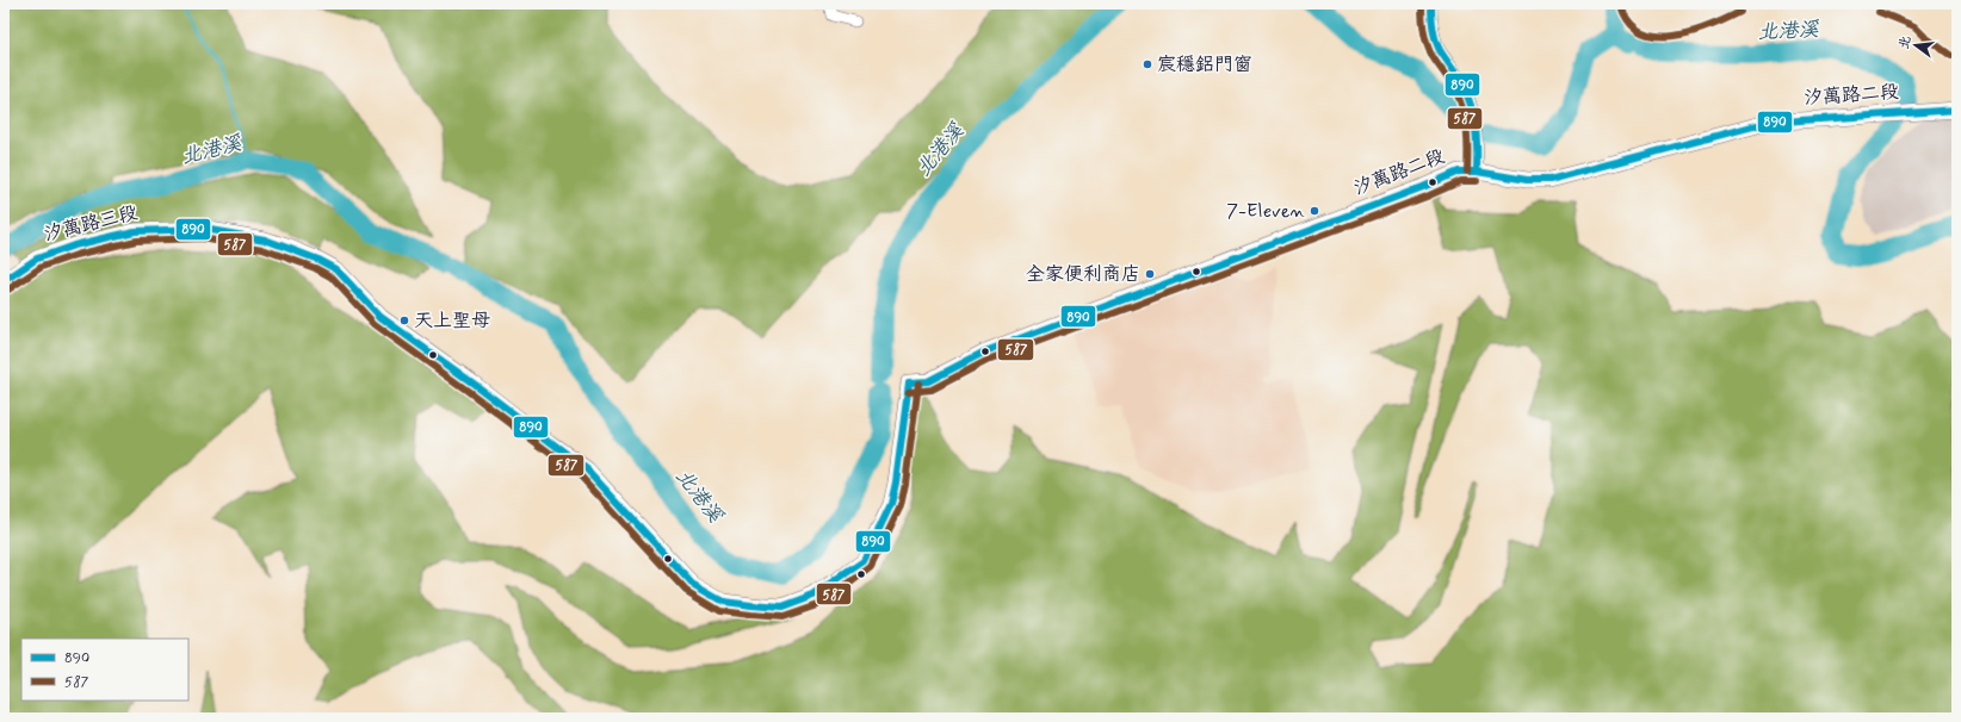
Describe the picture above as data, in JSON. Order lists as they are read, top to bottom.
{
  "streets": {
    "street": ["汐萬路二段", "汐萬路三段"]
  },
  "crossings": [
    ["汐萬路二段", "汐萬路三段"]
  ],
  "water": ["北港溪"],
  "places": [
    "宸穩鋁門窗",
    "7-Eleven",
    "全家便利商店",
    "天上聖母"
  ],
  "lines": ["transit line 890", "transit line 587"],
  "legend": ["890", "587"],
  "north": "left"
}
